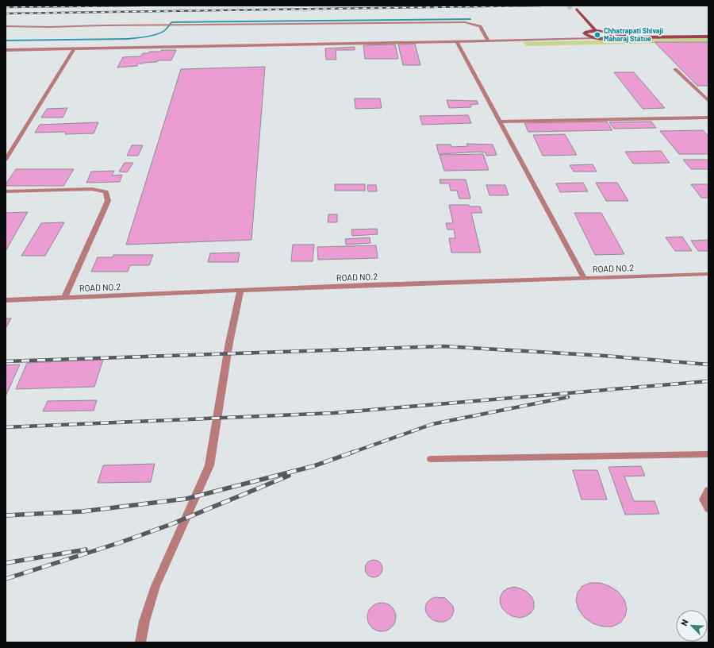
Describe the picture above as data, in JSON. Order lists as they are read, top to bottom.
{
  "streets": {
    "lane": ["ROAD NO.2"]
  },
  "places": ["Chhatrapati Shivaji Maharaj Statue"],
  "north": "top left"
}
